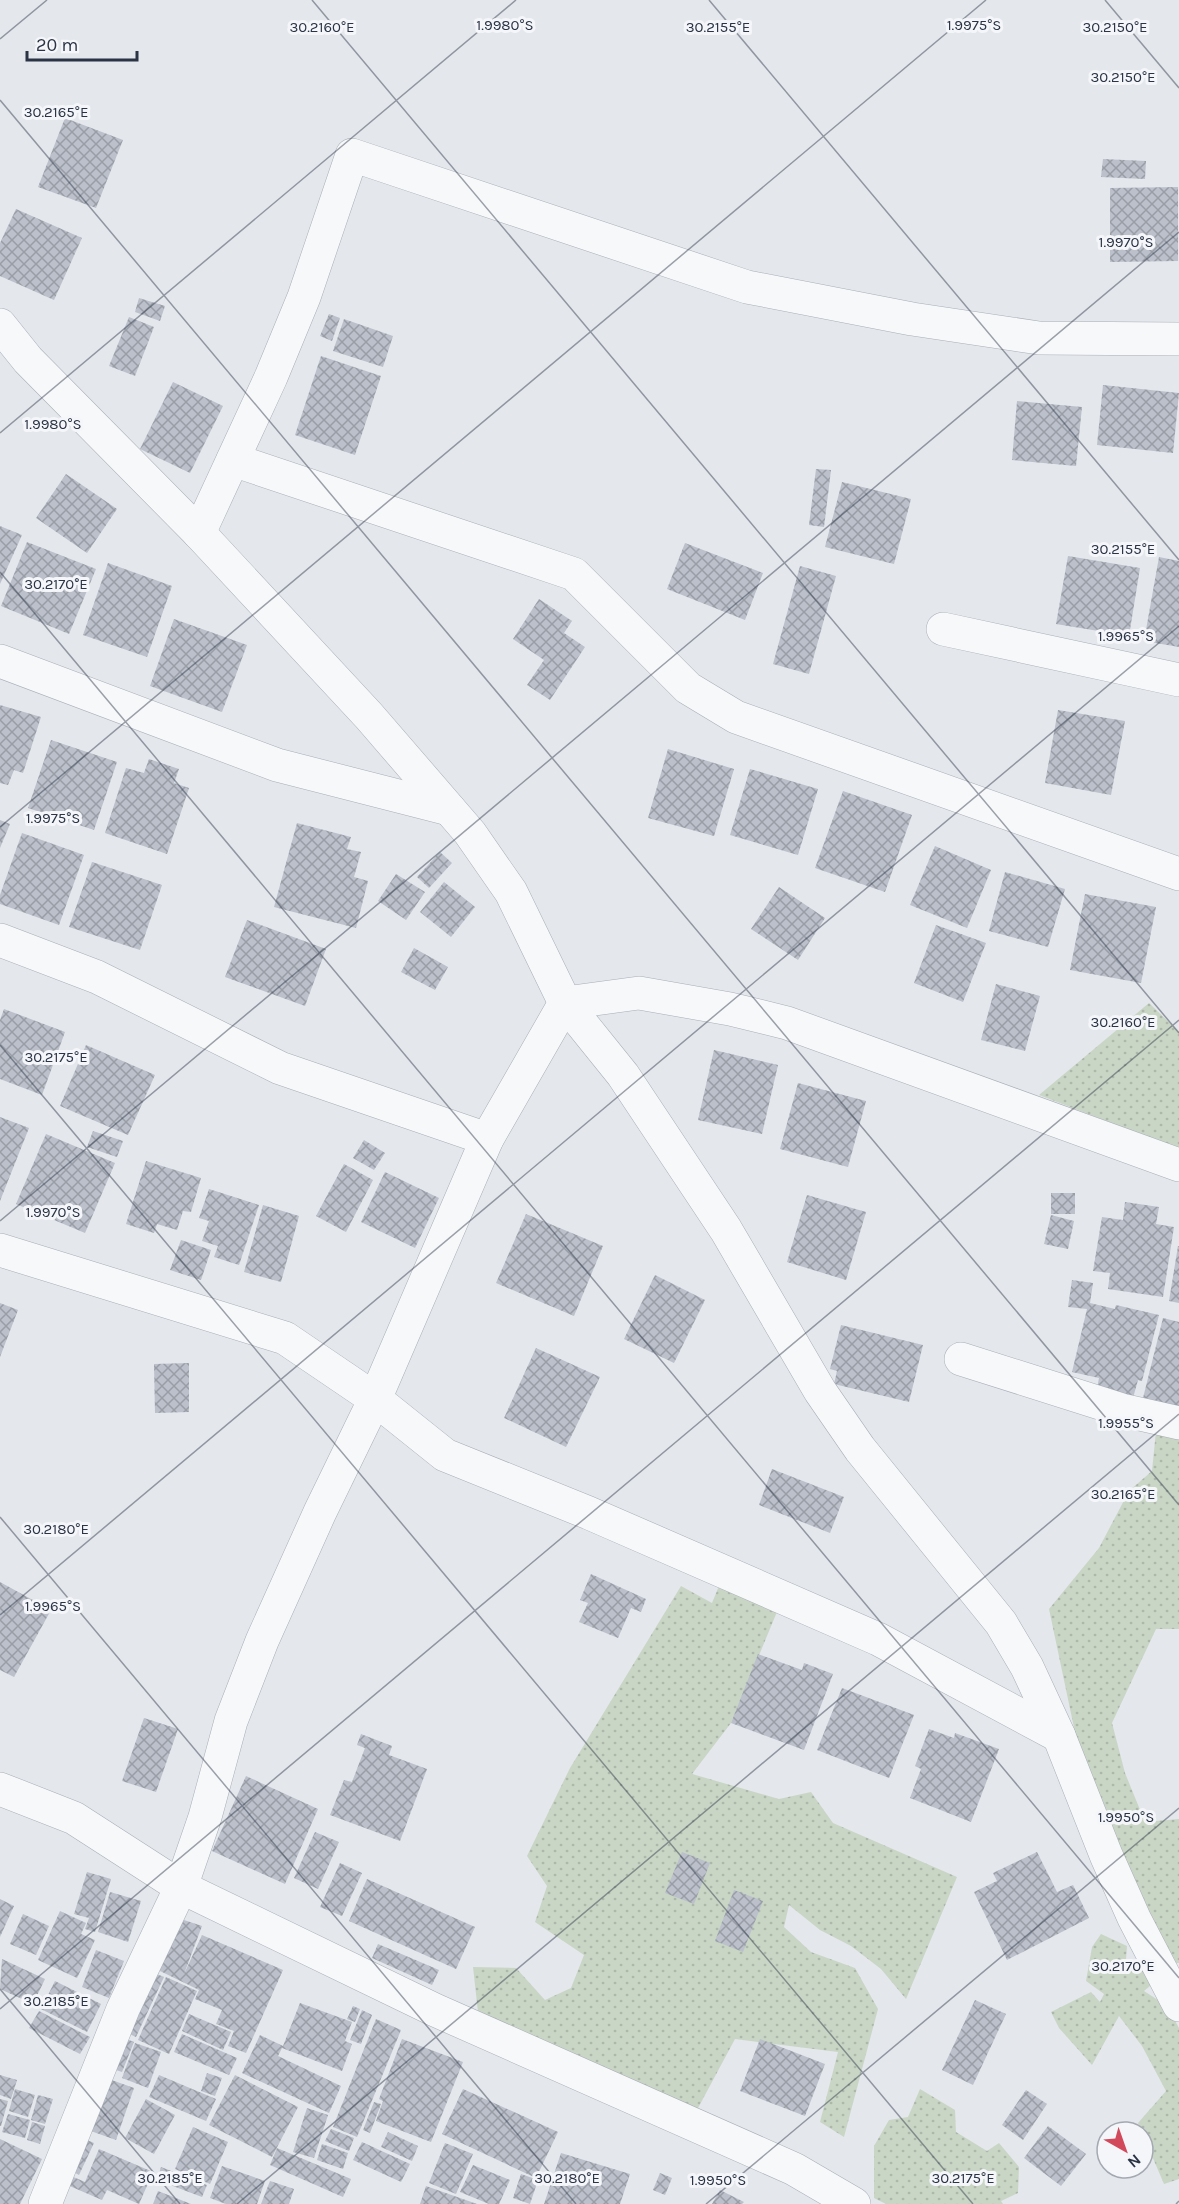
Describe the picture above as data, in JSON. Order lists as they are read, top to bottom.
{
  "scale_bar": "20 m",
  "north": "bottom right",
  "coordinates": [
    "1.9980°S",
    "1.9975°S",
    "30.2150°E",
    "30.2160°E",
    "30.2155°E",
    "30.2165°E",
    "1.9970°S",
    "30.2170°E",
    "1.9965°S",
    "30.2175°E",
    "1.9955°S",
    "30.2180°E",
    "1.9950°S",
    "30.2185°E"
  ]
}
